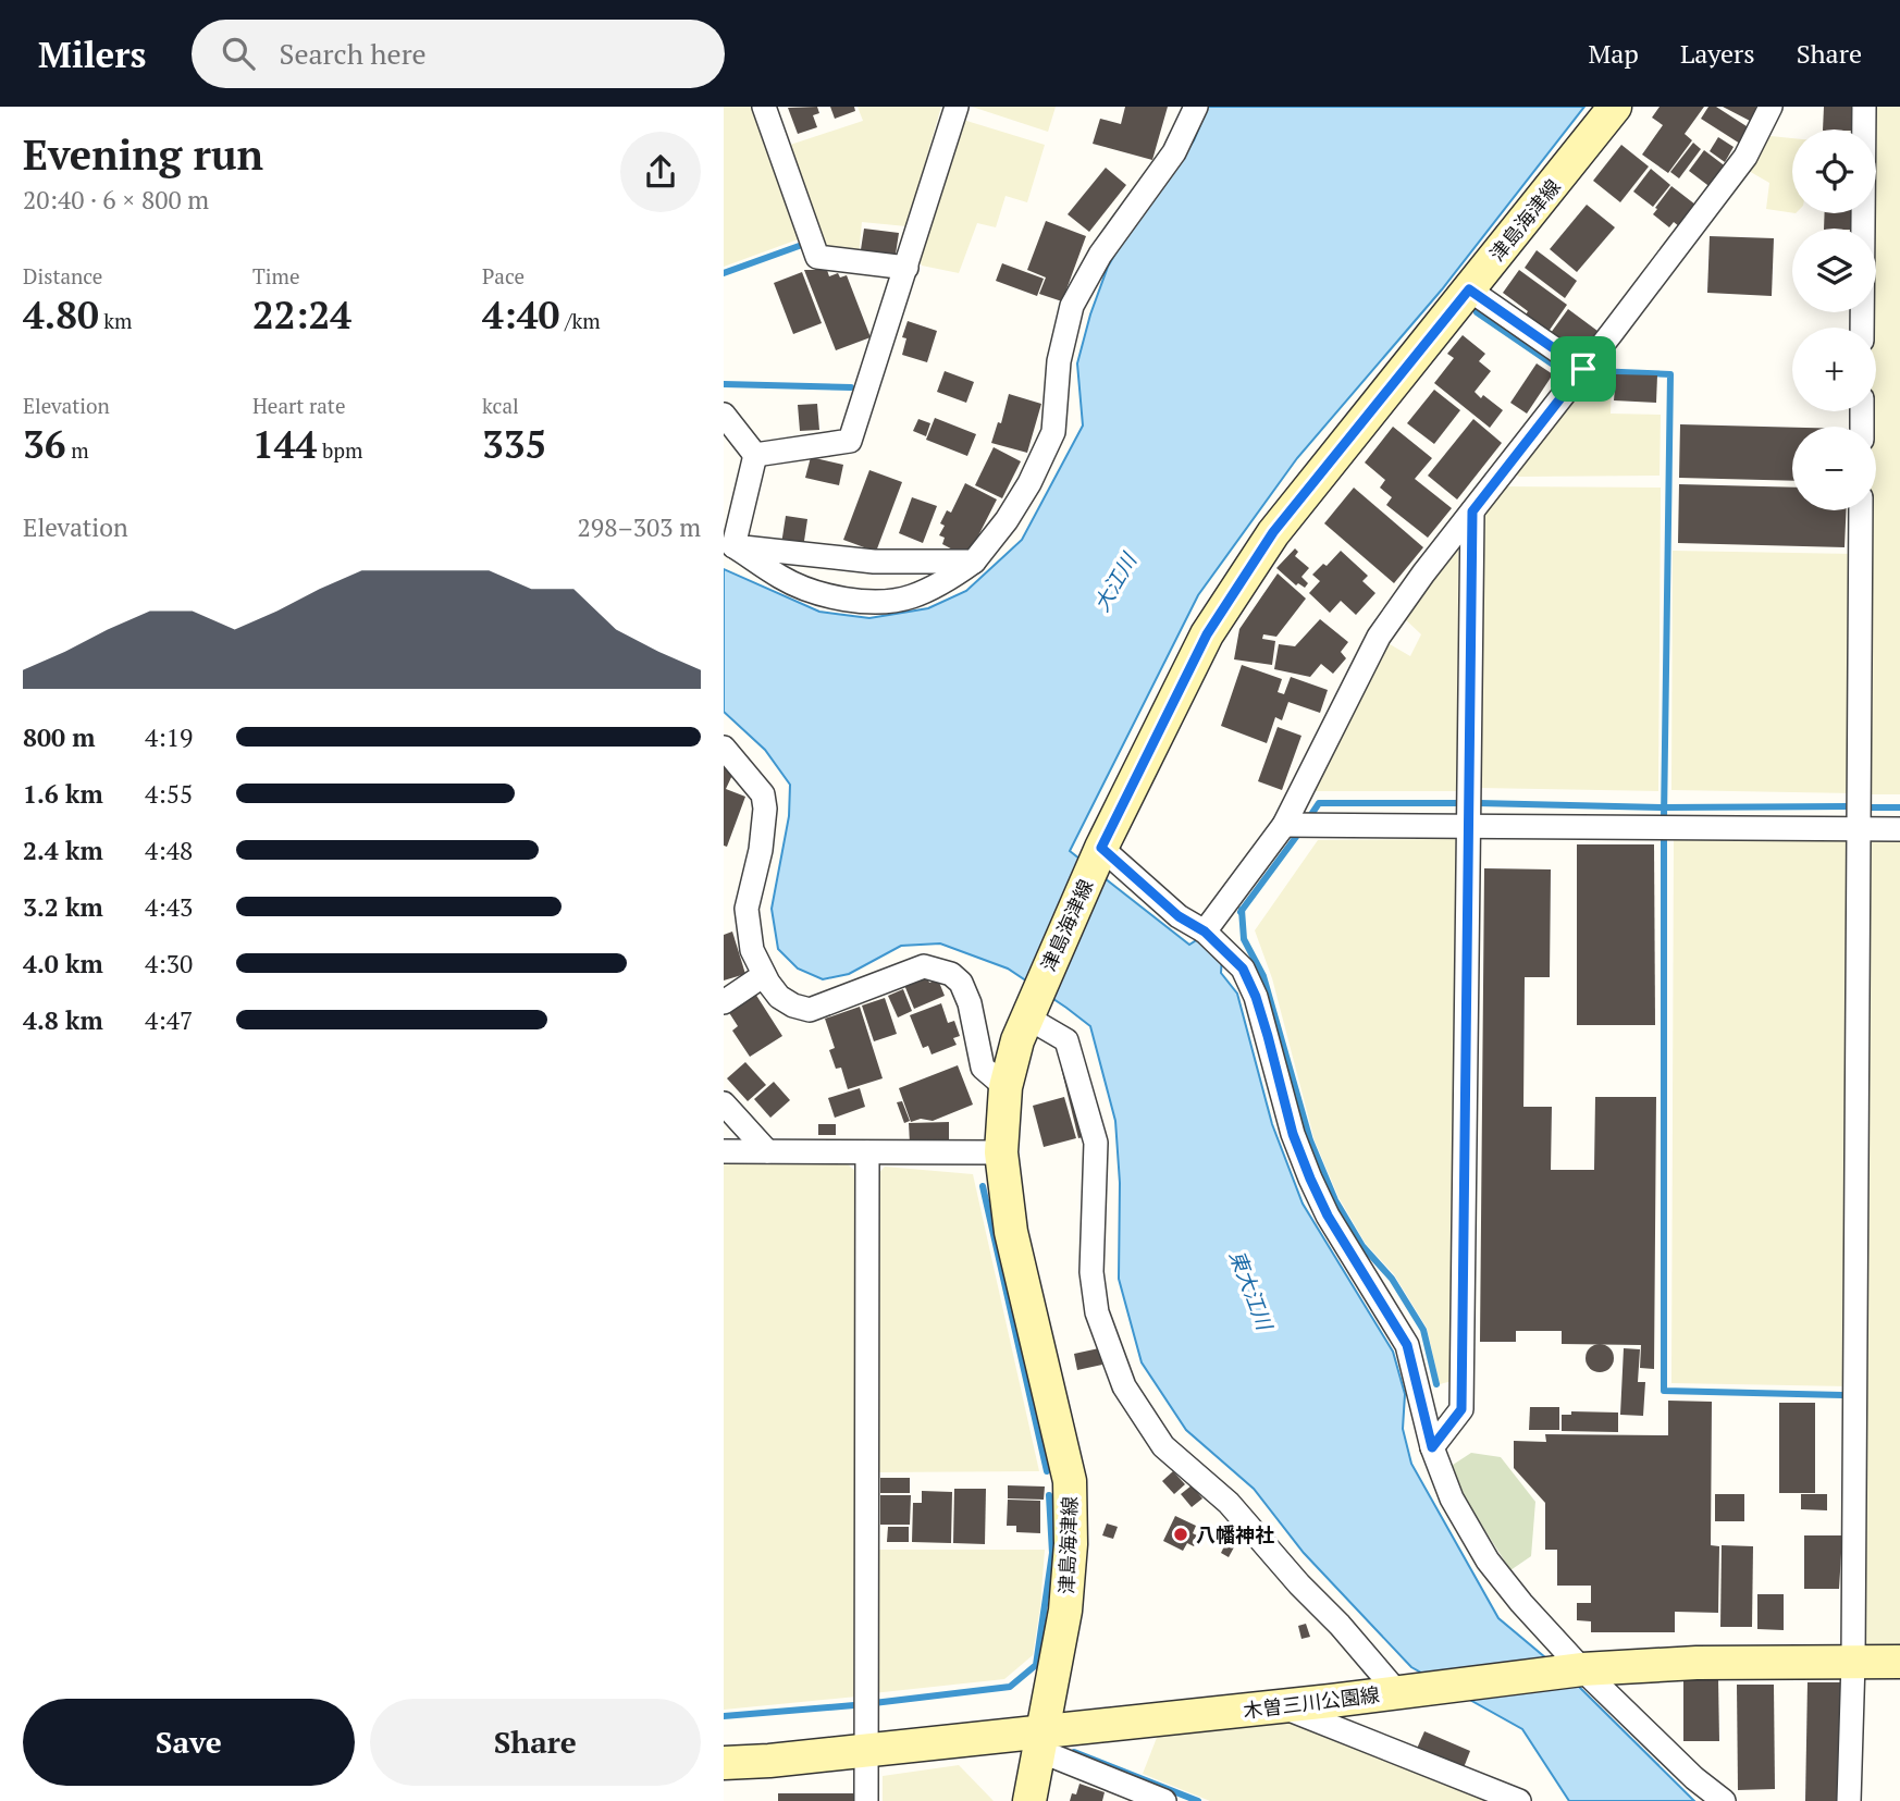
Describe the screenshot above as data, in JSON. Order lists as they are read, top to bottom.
{
  "streets": {
    "main road": ["津島海津線", "木曽三川公園線"]
  },
  "crossings": [
    ["津島海津線", "木曽三川公園線"]
  ],
  "water": ["大江川", "東大江川"],
  "places": ["八幡神社"],
  "page": {
    "header": "Milers",
    "search": "Search here",
    "nav": ["Map", "Layers", "Share"],
    "heading": ["Evening run", "20:40 · 6 × 800 m"],
    "map_buttons": ["+", "−"],
    "stats": [
      ["Distance", "4.80 km"],
      ["Time", "22:24"],
      ["Pace", "4:40 /km"],
      ["Elevation", "36 m"],
      ["Heart rate", "144 bpm"],
      ["kcal", "335"]
    ],
    "chart": ["Elevation", "298–303 m"],
    "list": [
      {
        "name": "800 m",
        "note": "4:19"
      },
      {
        "name": "1.6 km",
        "note": "4:55"
      },
      {
        "name": "2.4 km",
        "note": "4:48"
      },
      {
        "name": "3.2 km",
        "note": "4:43"
      },
      {
        "name": "4.0 km",
        "note": "4:30"
      },
      {
        "name": "4.8 km",
        "note": "4:47"
      }
    ],
    "buttons": ["Save", "Share"]
  }
}
